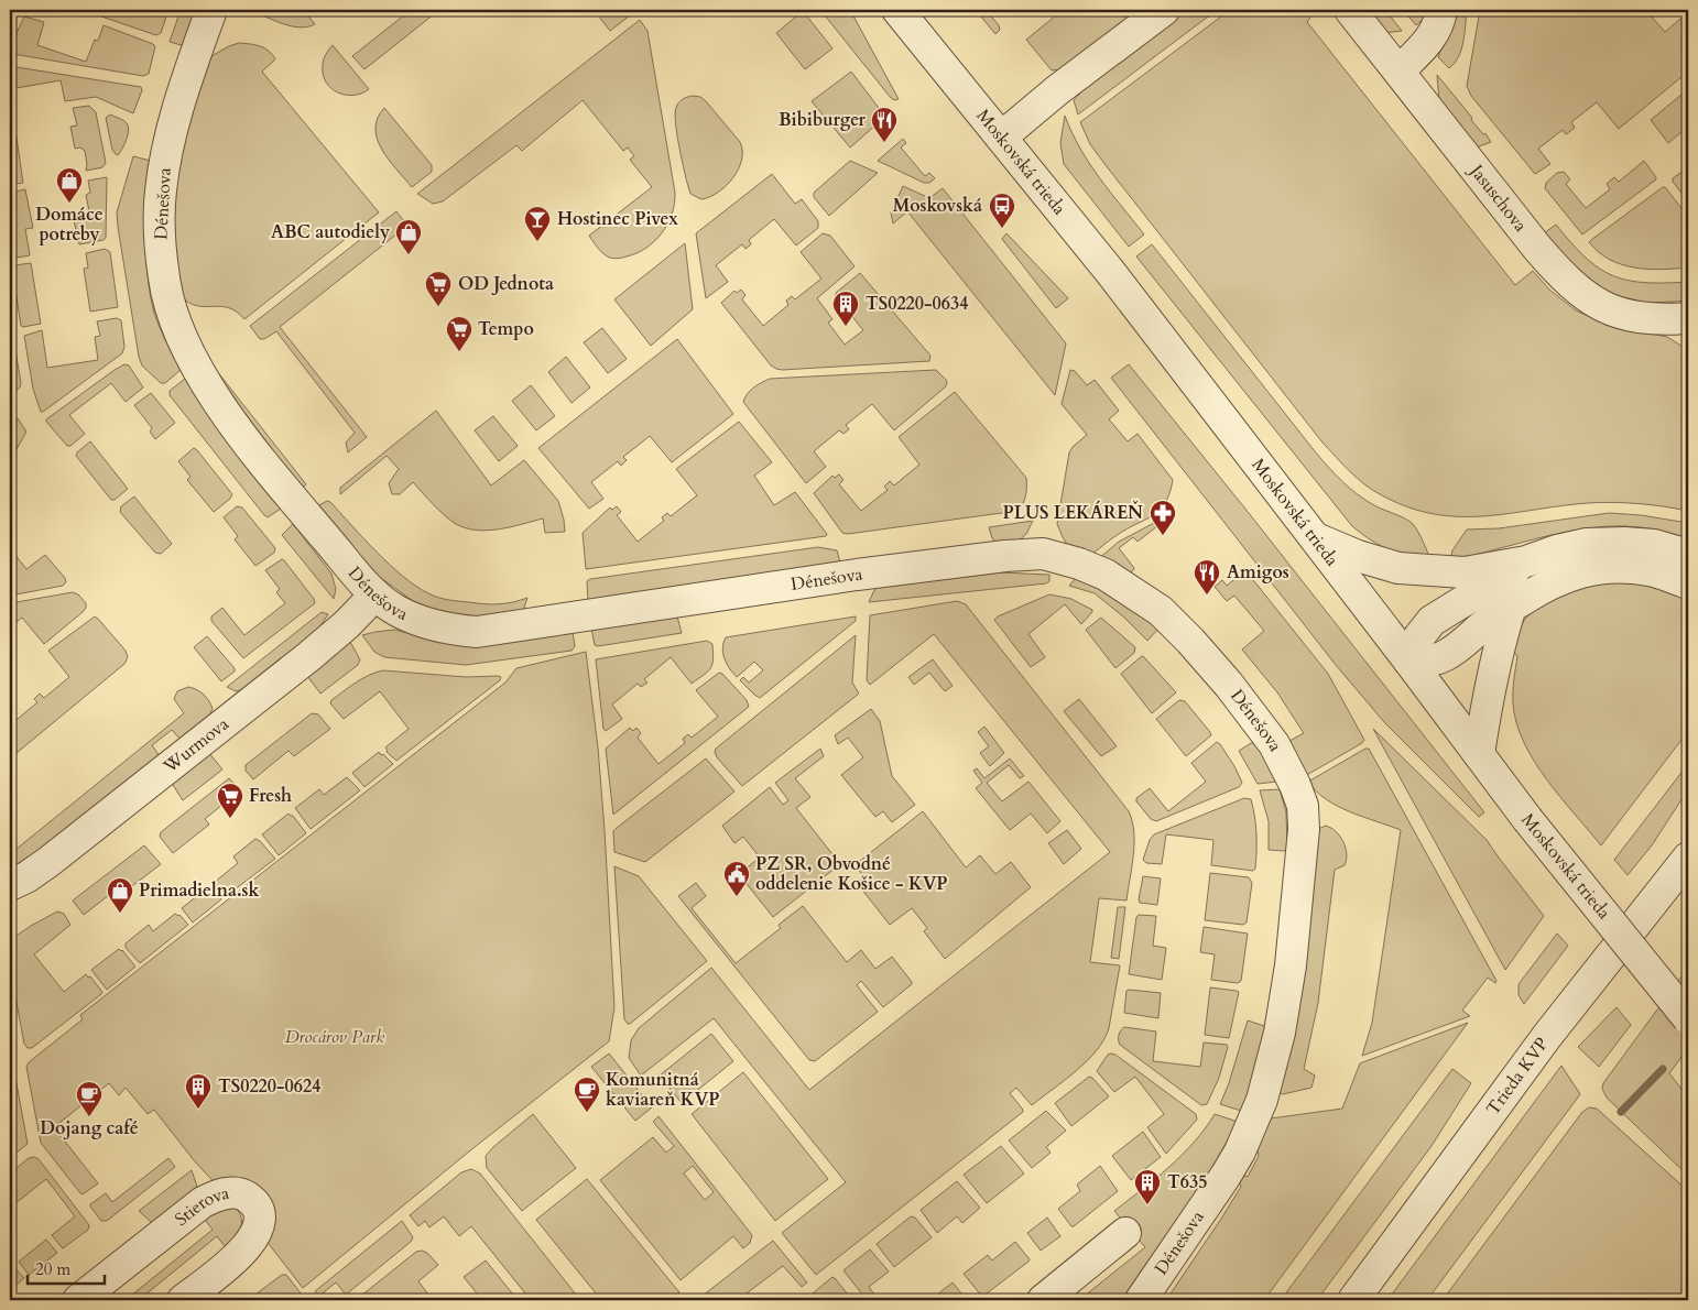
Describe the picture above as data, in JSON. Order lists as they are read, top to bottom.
{
  "streets": {
    "street": [
      "Moskovská trieda",
      "Jasuschova",
      "Dénešova",
      "Wurmova",
      "Trieda KVP",
      "Stierova"
    ]
  },
  "crossings": [
    ["Dénešova", "Wurmova"]
  ],
  "parks": ["Drocárov Park"],
  "places": {
    "restaurant": ["Bibiburger", "Amigos"],
    "shop": ["Domáce potreby", "ABC autodiely", "Primadielna.sk"],
    "bus stop": ["Moskovská"],
    "bar": ["Hostinec Pivex"],
    "supermarket": ["OD Jednota", "Tempo", "Fresh"],
    "building": ["TS0220-0634", "TS0220-0624", "T635"],
    "pharmacy": ["PLUS LEKÁREŇ"],
    "public building": ["PZ SR, Obvodné oddelenie Košice - KVP"],
    "cafe": ["Komunitná kaviareň KVP", "Dojang café"]
  },
  "scale_bar": "20 m"
}
